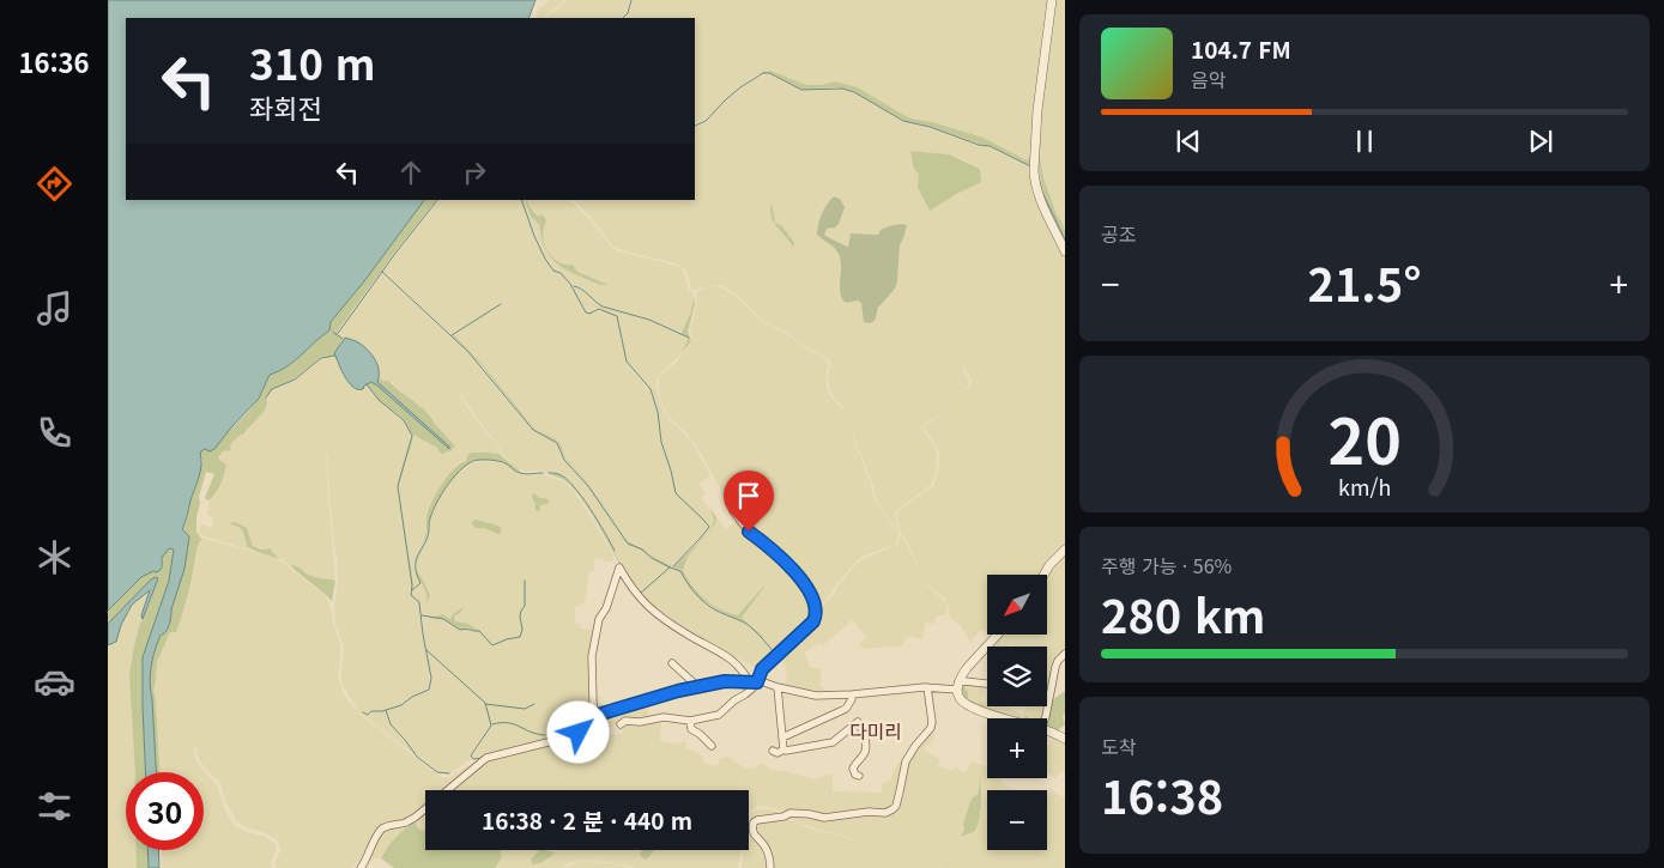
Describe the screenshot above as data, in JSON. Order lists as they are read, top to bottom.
{
  "districts": ["다미리"],
  "north": "bottom left",
  "page": {
    "tabs": "16:36",
    "turn": ["310 m", "좌회전"],
    "song": ["104.7 FM", "음악"],
    "tile": [
      "공조",
      ["주행 가능 · 56%", "280 km"],
      ["도착", "16:38"]
    ],
    "heat": ["−", "21.5°", "+"],
    "map_buttons": ["+", "−"],
    "limit": "30",
    "trip": "16:38 · 2 분 · 440 m",
    "gauge": ["20", "km/h"]
  }
}
